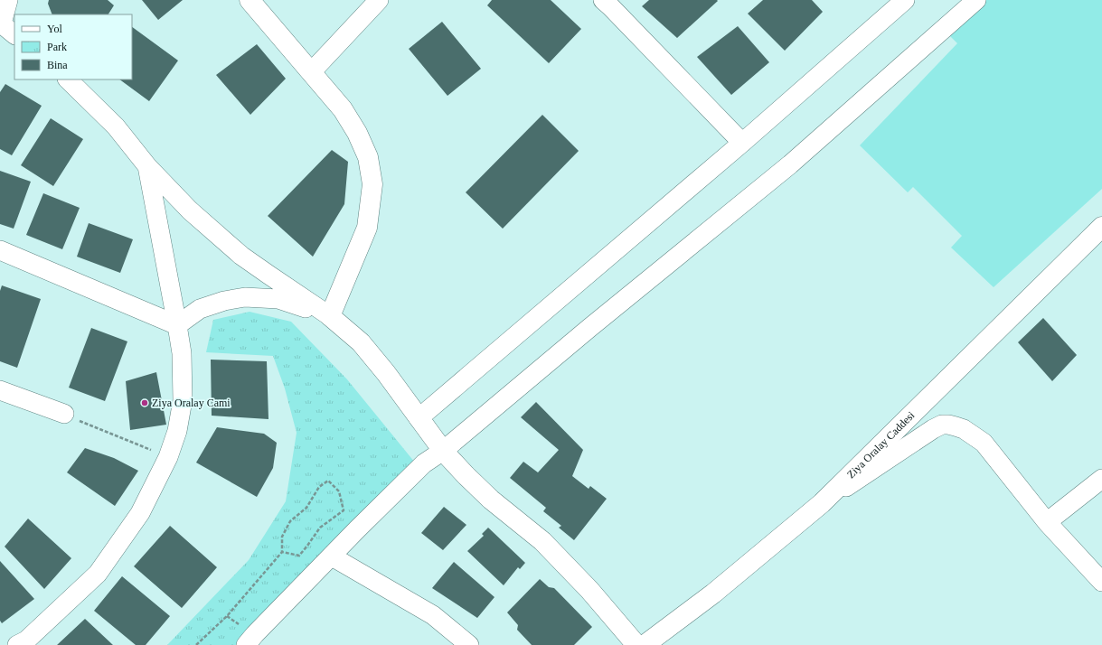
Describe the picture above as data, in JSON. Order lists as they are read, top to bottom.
{
  "streets": {
    "main road": ["Ziya Oralay Caddesi"]
  },
  "places": ["Ziya Oralay Cami"],
  "legend": ["Yol", "Park", "Bina"]
}
